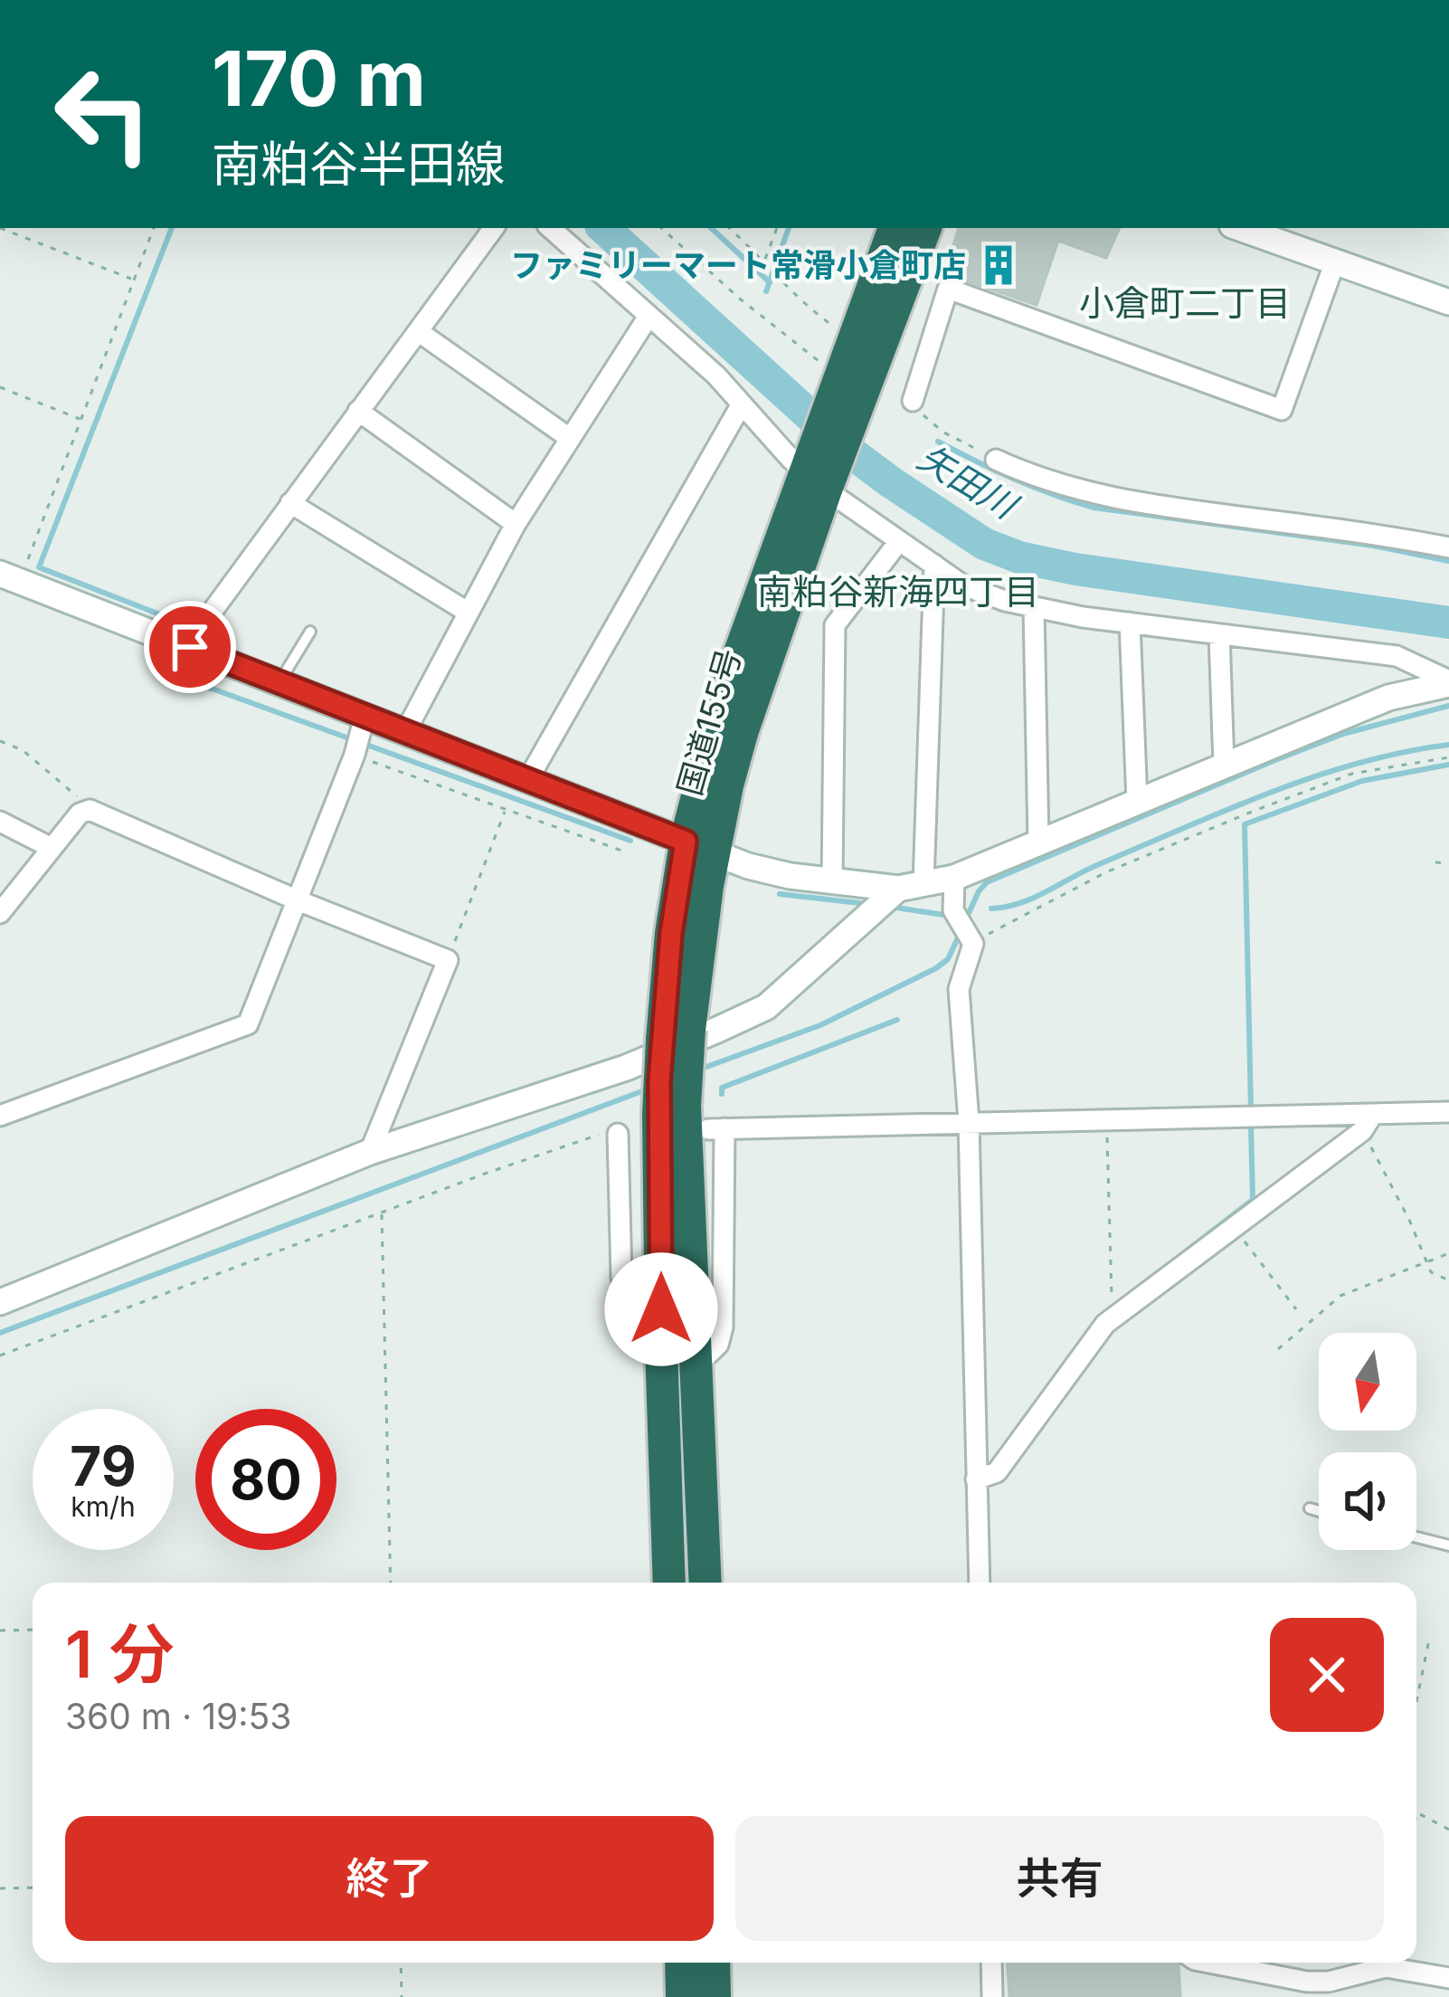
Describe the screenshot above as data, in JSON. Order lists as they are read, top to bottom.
{
  "streets": {
    "highway": ["国道155号"]
  },
  "districts": ["小倉町二丁目", "南粕谷新海四丁目"],
  "water": ["矢田川"],
  "places": {
    "building": ["ファミリーマート常滑小倉町店"]
  },
  "north": "bottom",
  "page": {
    "turn": ["170 m", "南粕谷半田線"],
    "speed": "79 km/h",
    "limit": "80",
    "heading": ["1 分", "360 m · 19:53"],
    "buttons": ["終了", "共有"]
  }
}
